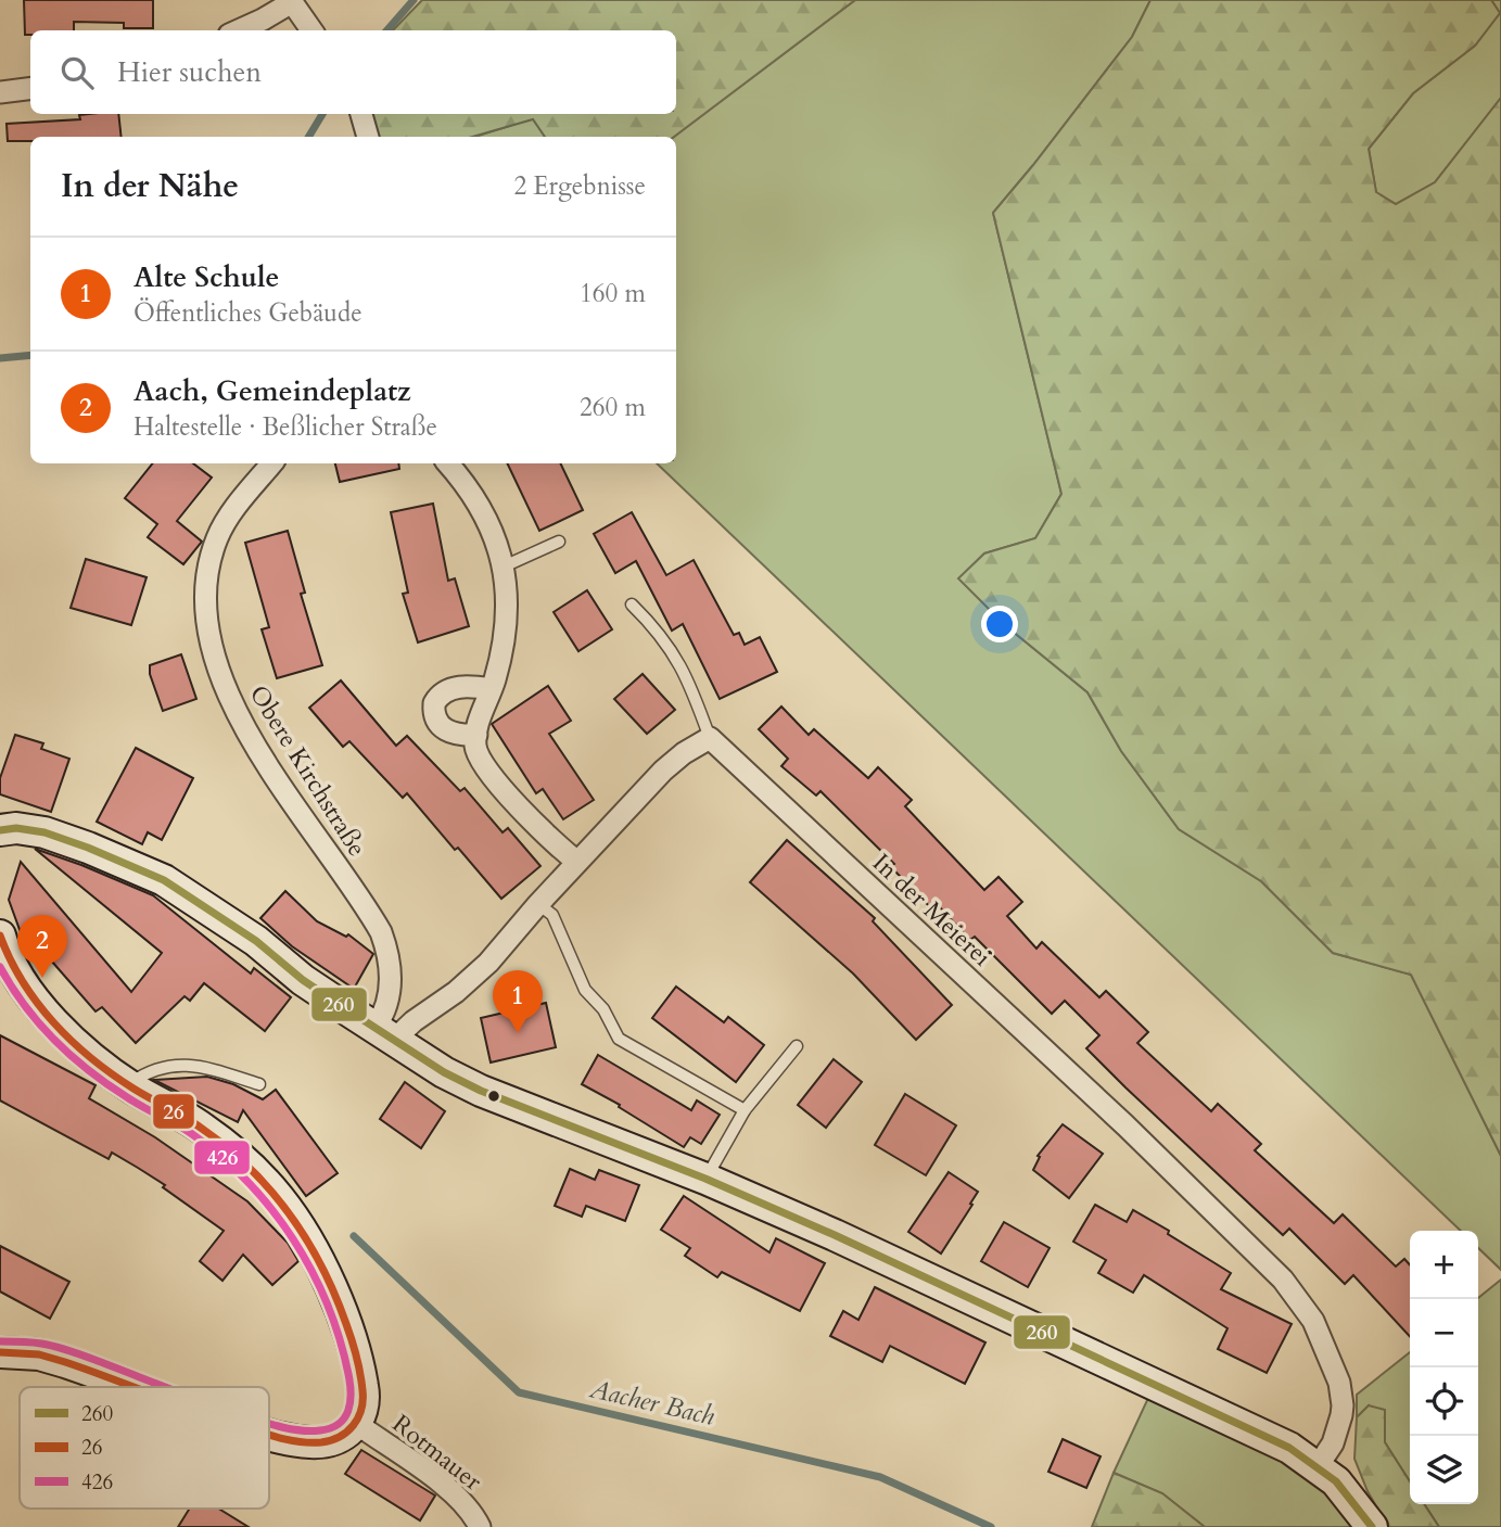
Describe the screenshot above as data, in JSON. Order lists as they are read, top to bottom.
{
  "streets": {
    "street": ["Obere Kirchstraße", "In der Meierei", "Rotmauer"]
  },
  "water": ["Aacher Bach"],
  "lines": ["transit line 260", "transit line 26", "transit line 426"],
  "legend": ["260", "26", "426"],
  "page": {
    "search": "Hier suchen",
    "heading": ["In der Nähe", "2 Ergebnisse"],
    "list": [
      {
        "mark": "1",
        "name": "Alte Schule",
        "note": "Öffentliches Gebäude",
        "value": "160 m"
      },
      {
        "mark": "2",
        "name": "Aach, Gemeindeplatz",
        "note": "Haltestelle · Beßlicher Straße",
        "value": "260 m"
      }
    ],
    "pins": ["2", "1"],
    "map_buttons": ["+", "−"]
  }
}
